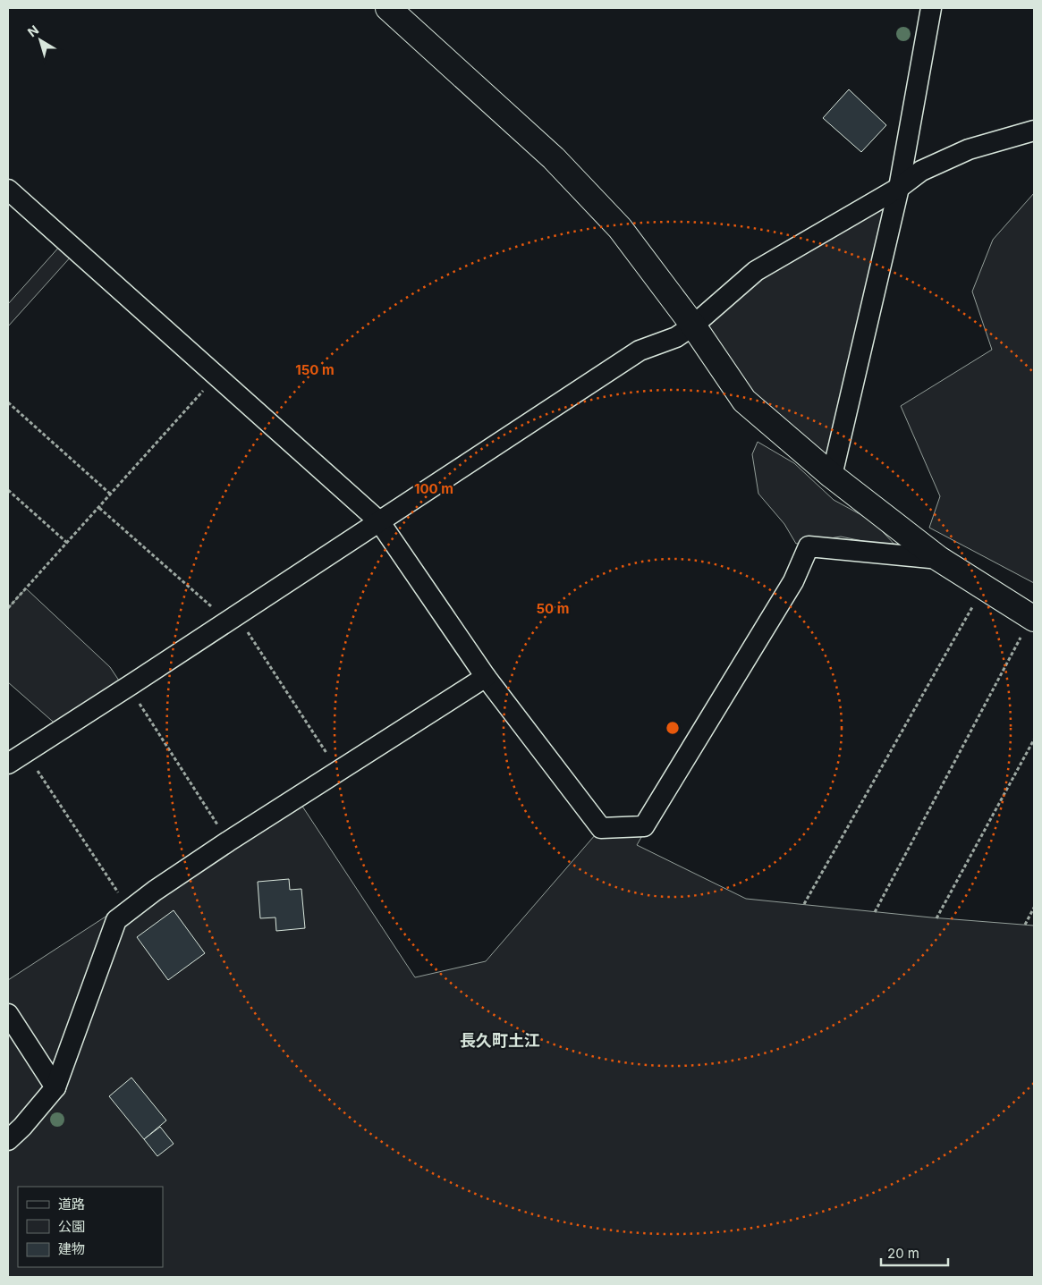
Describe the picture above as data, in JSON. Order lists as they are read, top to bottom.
{
  "districts": ["長久町土江"],
  "legend": ["道路", "公園", "建物"],
  "scale_bar": "20 m",
  "north": "top left",
  "rings": ["150 m", "100 m", "50 m"]
}
